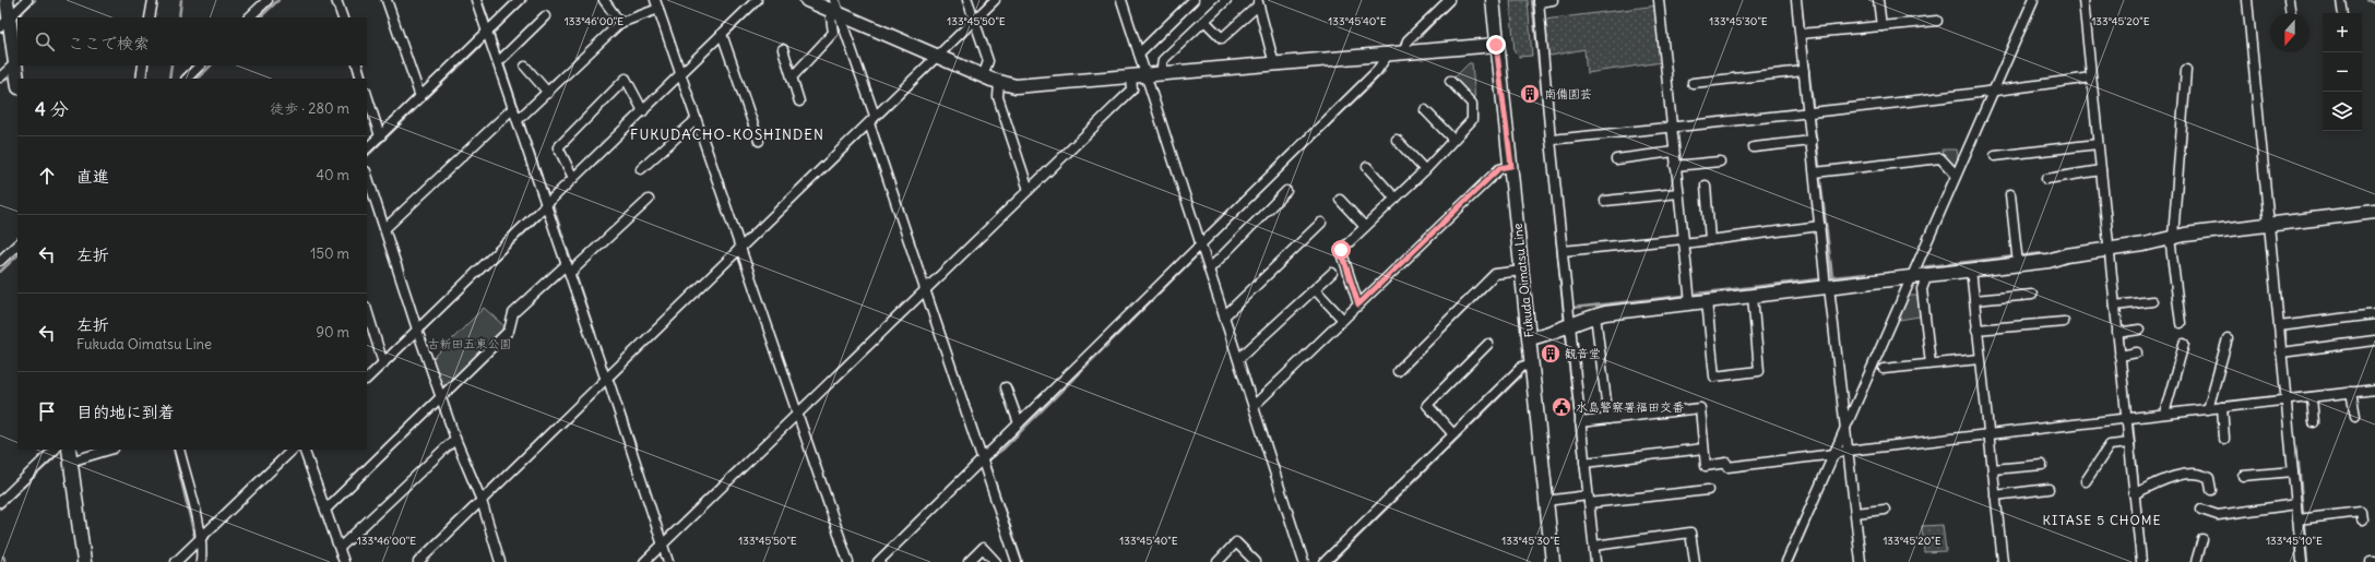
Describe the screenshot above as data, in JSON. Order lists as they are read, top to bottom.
{
  "streets": {
    "street": ["Fukuda Oimatsu Line"]
  },
  "districts": ["FUKUDACHO-KOSHINDEN", "KITASE 5 CHOME"],
  "parks": ["古新田五東公園"],
  "places": {
    "building": ["南備園芸", "観音堂"],
    "public building": ["水島警察署福田交番"]
  },
  "north": "bottom",
  "page": {
    "map_buttons": ["+", "−"],
    "search": "ここで検索",
    "heading": ["4 分", "徒歩 · 280 m"],
    "list": [
      ["直進", "40 m"],
      ["左折", "150 m"],
      ["左折", "Fukuda Oimatsu Line", "90 m"],
      "目的地に到着"
    ]
  },
  "coordinates": [
    "133°46'00\"E",
    "133°45'50\"E",
    "133°45'40\"E",
    "133°45'20\"E",
    "133°45'30\"E",
    "133°45'10\"E"
  ]
}
